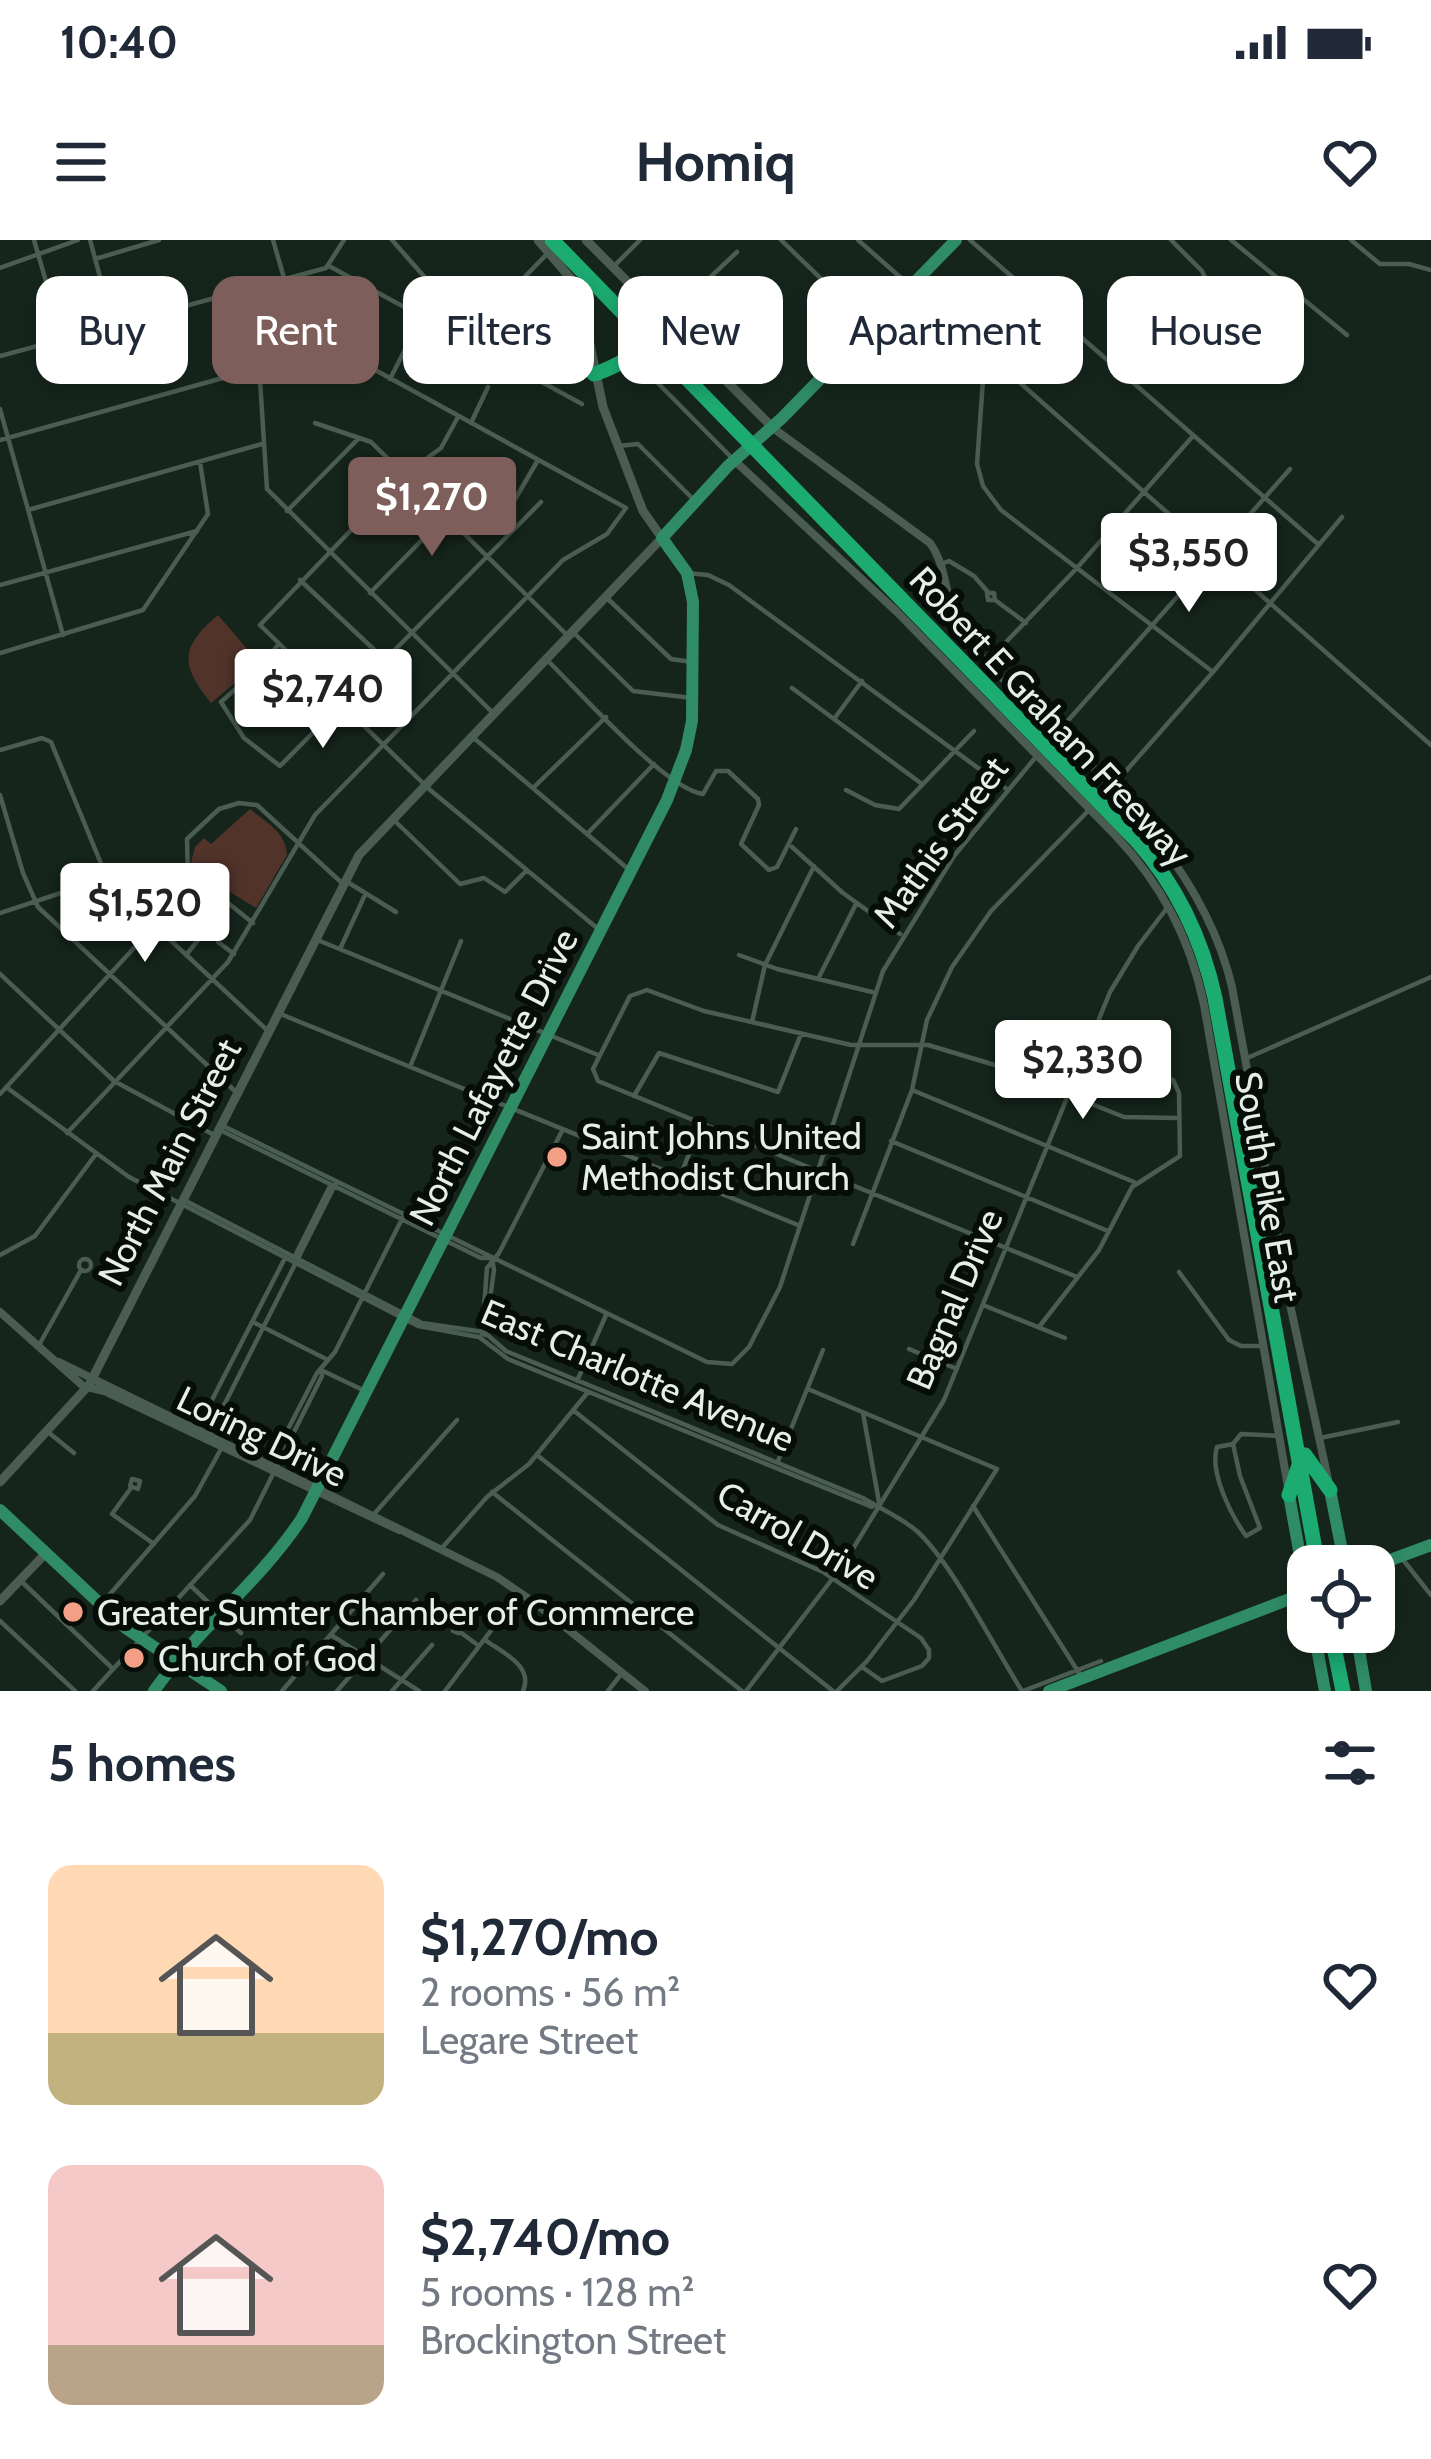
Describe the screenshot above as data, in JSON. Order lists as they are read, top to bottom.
{
  "streets": {
    "highway": ["Robert E Graham Freeway"],
    "main road": ["North Lafayette Drive", "North Main Street", "South Pike East"],
    "street": [
      "Mathis Street",
      "Bagnal Drive",
      "East Charlotte Avenue",
      "Loring Drive",
      "Carrol Drive"
    ]
  },
  "crossings": [
    ["Robert E Graham Freeway", "South Pike East"],
    ["Mathis Street", "South Pike East"],
    ["North Lafayette Drive", "North Main Street"],
    ["North Lafayette Drive", "East Charlotte Avenue"],
    ["North Lafayette Drive", "Loring Drive"],
    ["North Main Street", "East Charlotte Avenue"],
    ["North Main Street", "Loring Drive"],
    ["South Pike East", "Bagnal Drive"],
    ["Bagnal Drive", "East Charlotte Avenue"],
    ["Bagnal Drive", "Carrol Drive"]
  ],
  "places": ["Saint Johns United Methodist Church", "Greater Sumter Chamber of Commerce", "Church of God"],
  "page": {
    "status": "10:40",
    "header": "Homiq",
    "chip": [
      "Buy",
      "Rent",
      "Filters",
      "New",
      "Apartment",
      "House"
    ],
    "price": [
      "$1,270",
      "$3,550",
      "$2,740",
      "$1,520",
      "$2,330"
    ],
    "heading": "5 homes",
    "list": [
      {
        "name": "$1,270/mo",
        "note": "2 rooms · 56 m² · Legare Street"
      },
      {
        "name": "$2,740/mo",
        "note": "5 rooms · 128 m² · Brockington Street"
      }
    ]
  }
}
